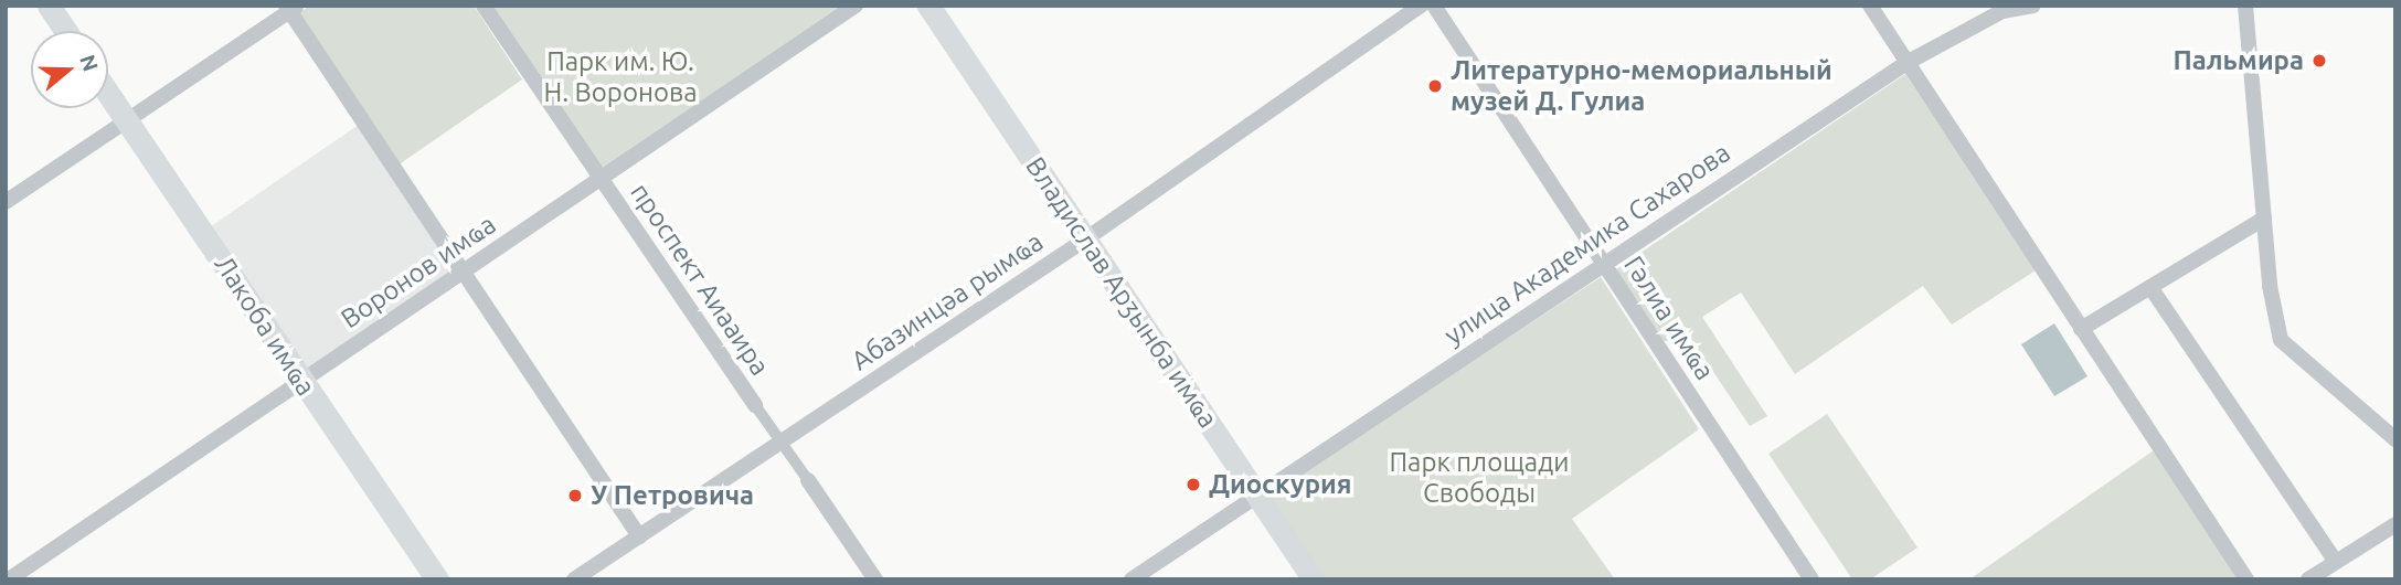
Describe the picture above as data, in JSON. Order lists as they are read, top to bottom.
{
  "streets": {
    "main road": ["Владислав Арӡынба имҩа", "Лакоба имҩа"],
    "street": [
      "улица Академика Сахарова",
      "Воронов имҩа",
      "проспект Аиааира",
      "Абазинцәа рымҩа",
      "Гәлиа имҩа"
    ]
  },
  "crossings": [
    ["улица Академика Сахарова", "Владислав Арӡынба имҩа"],
    ["улица Академика Сахарова", "Гәлиа имҩа"],
    ["Воронов имҩа", "проспект Аиааира"],
    ["Воронов имҩа", "Лакоба имҩа"],
    ["проспект Аиааира", "Абазинцәа рымҩа"],
    ["Владислав Арӡынба имҩа", "Абазинцәа рымҩа"]
  ],
  "parks": ["Парк им. Ю. Н. Воронова", "Парк площади Свободы"],
  "places": [
    "Пальмира",
    "Литературно-мемориальный музей Д. Гулиа",
    "Диоскурия",
    "У Петровича"
  ],
  "north": "right"
}
